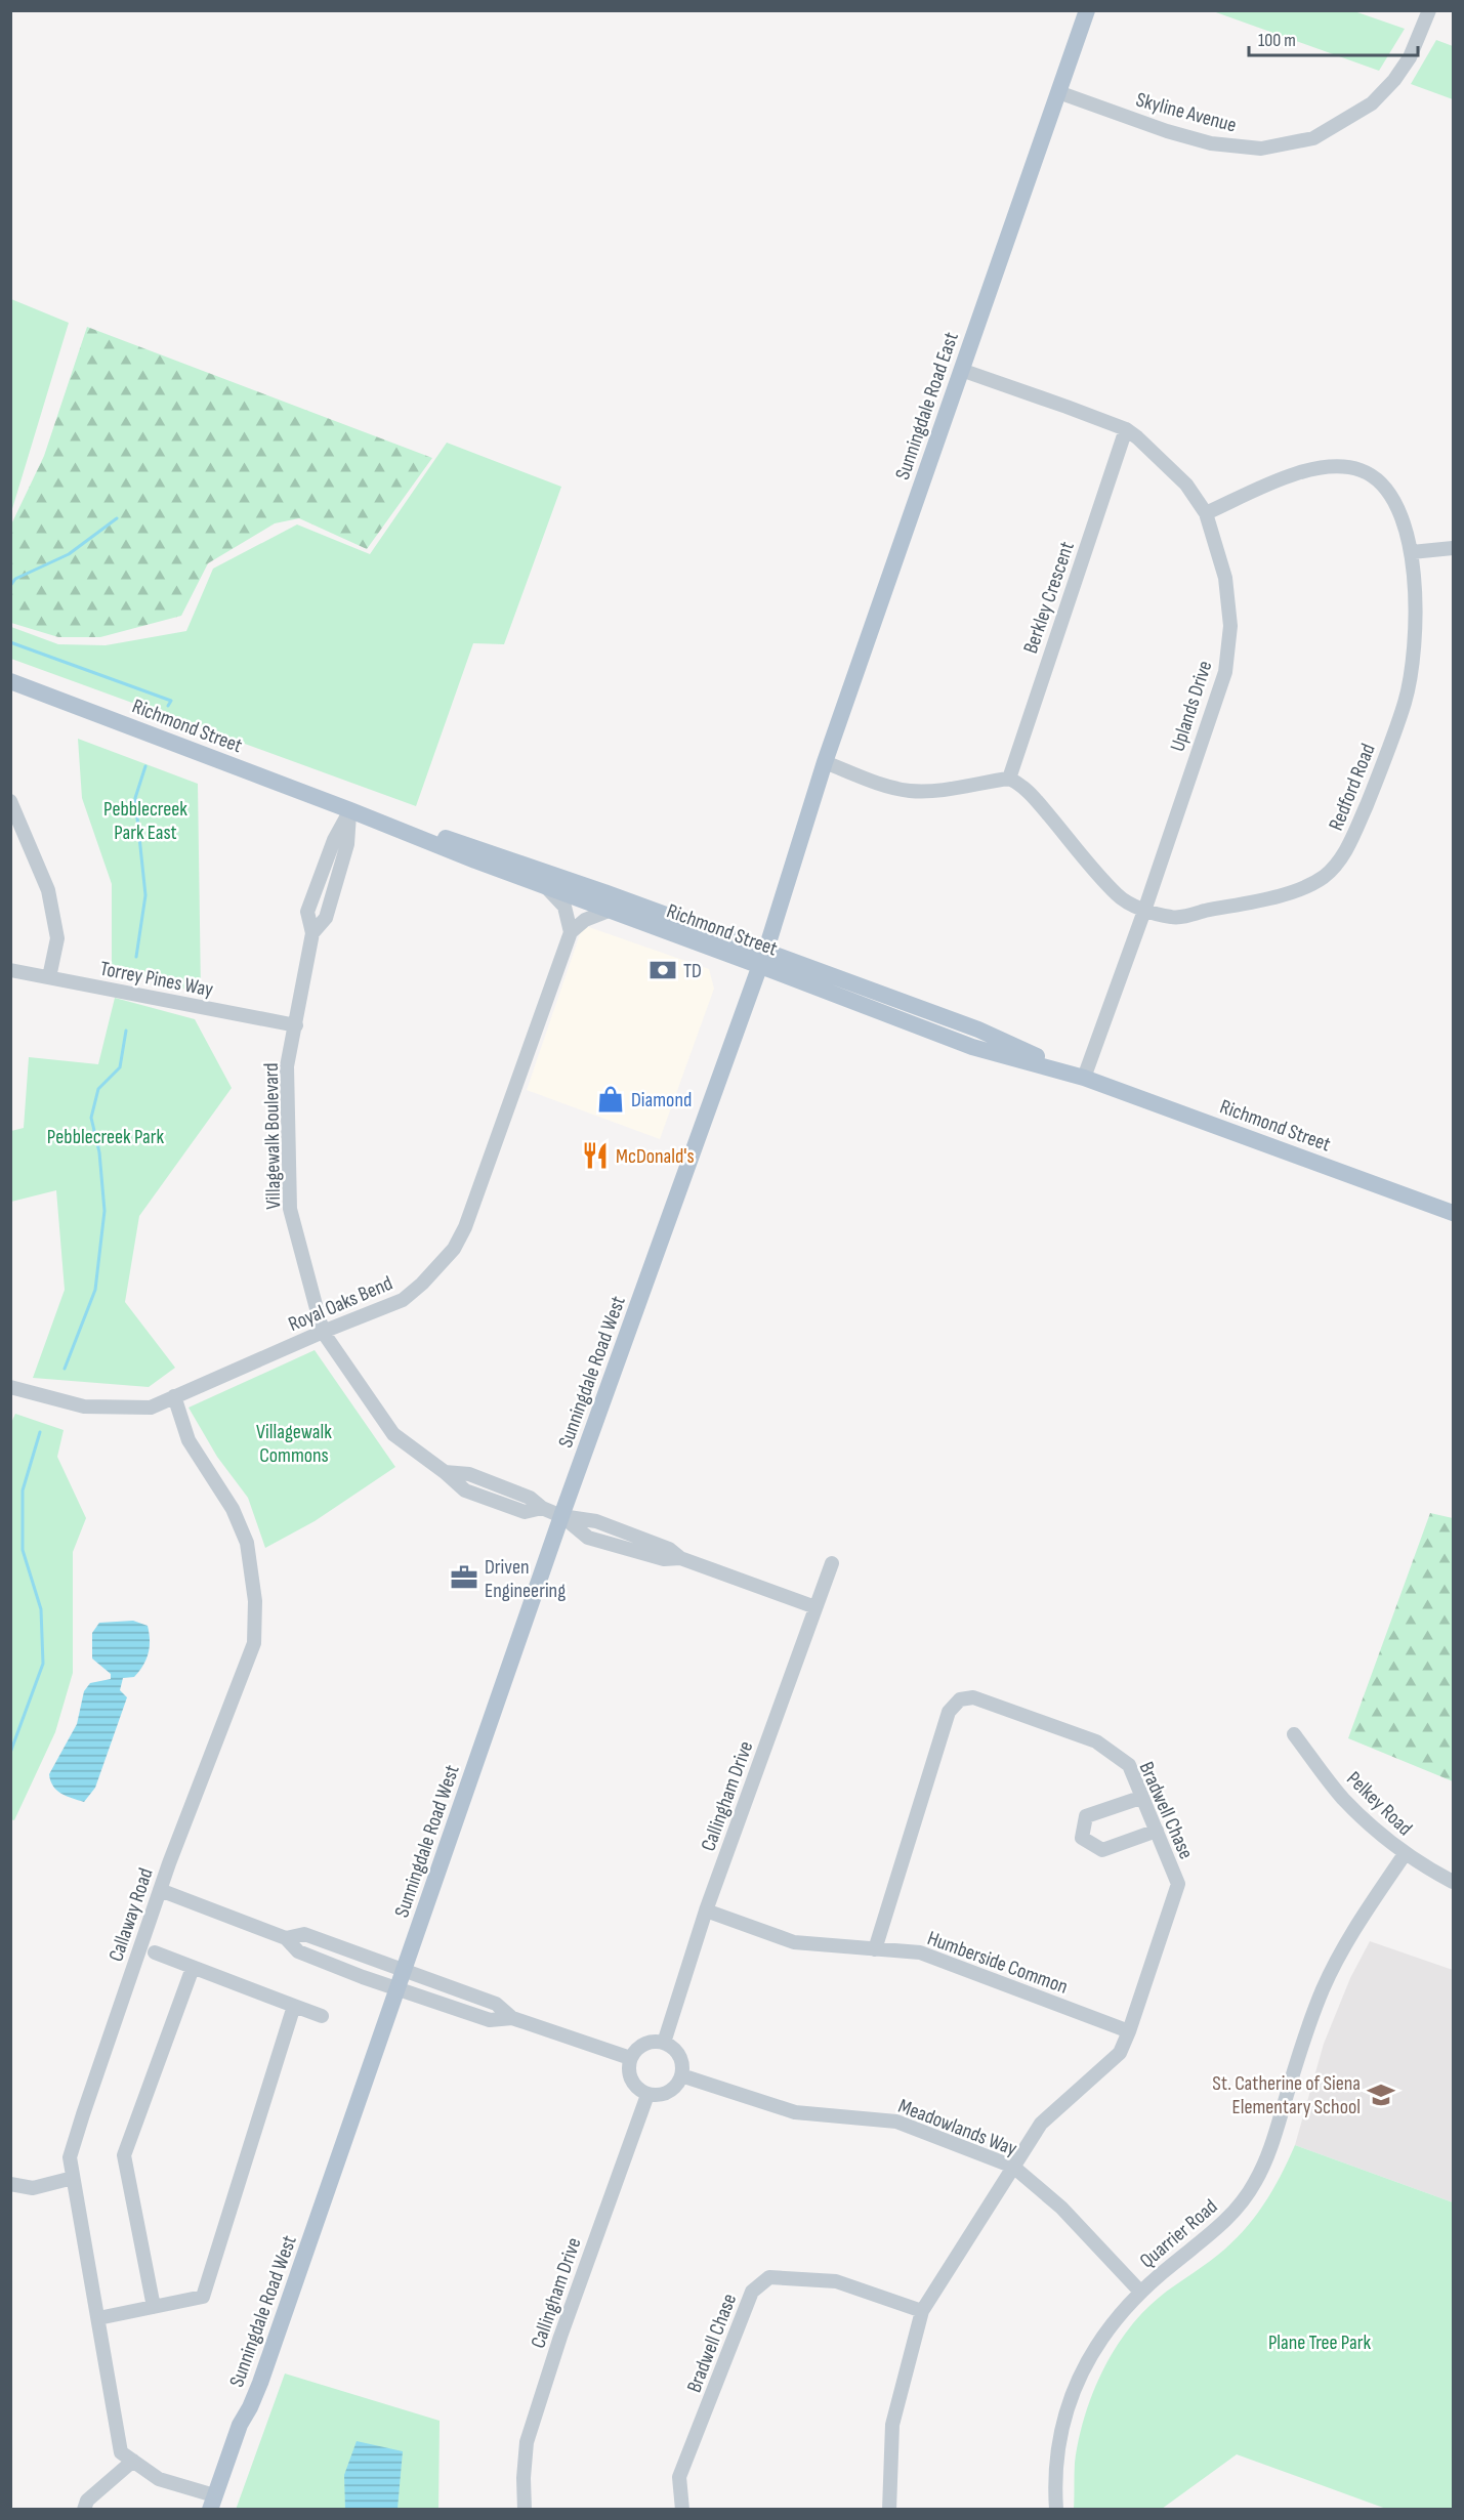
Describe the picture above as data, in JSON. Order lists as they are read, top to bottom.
{
  "streets": {
    "main road": ["Sunningdale Road East", "Richmond Street", "Sunningdale Road West"],
    "street": [
      "Skyline Avenue",
      "Berkley Crescent",
      "Uplands Drive",
      "Redford Road",
      "Torrey Pines Way",
      "Villagewalk Boulevard",
      "Royal Oaks Bend",
      "Callingham Drive",
      "Pelkey Road",
      "Bradwell Chase",
      "Callaway Road",
      "Humberside Common",
      "Meadowlands Way",
      "Quarrier Road"
    ]
  },
  "crossings": [
    ["Skyline Avenue", "Sunningdale Road East"],
    ["Sunningdale Road East", "Uplands Drive"],
    ["Sunningdale Road East", "Richmond Street"],
    ["Sunningdale Road East", "Sunningdale Road West"],
    ["Berkley Crescent", "Uplands Drive"],
    ["Berkley Crescent", "Redford Road"],
    ["Uplands Drive", "Richmond Street"],
    ["Uplands Drive", "Redford Road"],
    ["Richmond Street", "Villagewalk Boulevard"],
    ["Richmond Street", "Sunningdale Road West"],
    ["Torrey Pines Way", "Villagewalk Boulevard"],
    ["Villagewalk Boulevard", "Royal Oaks Bend"],
    ["Villagewalk Boulevard", "Sunningdale Road West"],
    ["Villagewalk Boulevard", "Callingham Drive"],
    ["Royal Oaks Bend", "Callaway Road"],
    ["Sunningdale Road West", "Callaway Road"],
    ["Callingham Drive", "Humberside Common"],
    ["Callingham Drive", "Meadowlands Way"],
    ["Pelkey Road", "Quarrier Road"],
    ["Bradwell Chase", "Humberside Common"],
    ["Bradwell Chase", "Meadowlands Way"],
    ["Meadowlands Way", "Quarrier Road"]
  ],
  "parks": [
    "Pebblecreek Park East",
    "Pebblecreek Park",
    "Villagewalk Commons",
    "Plane Tree Park"
  ],
  "places": {
    "bank": ["TD"],
    "shop": ["Diamond"],
    "restaurant": ["McDonald's"],
    "office": ["Driven Engineering"],
    "school or university": ["St. Catherine of Siena Elementary School"]
  },
  "scale_bar": "100 m"
}
